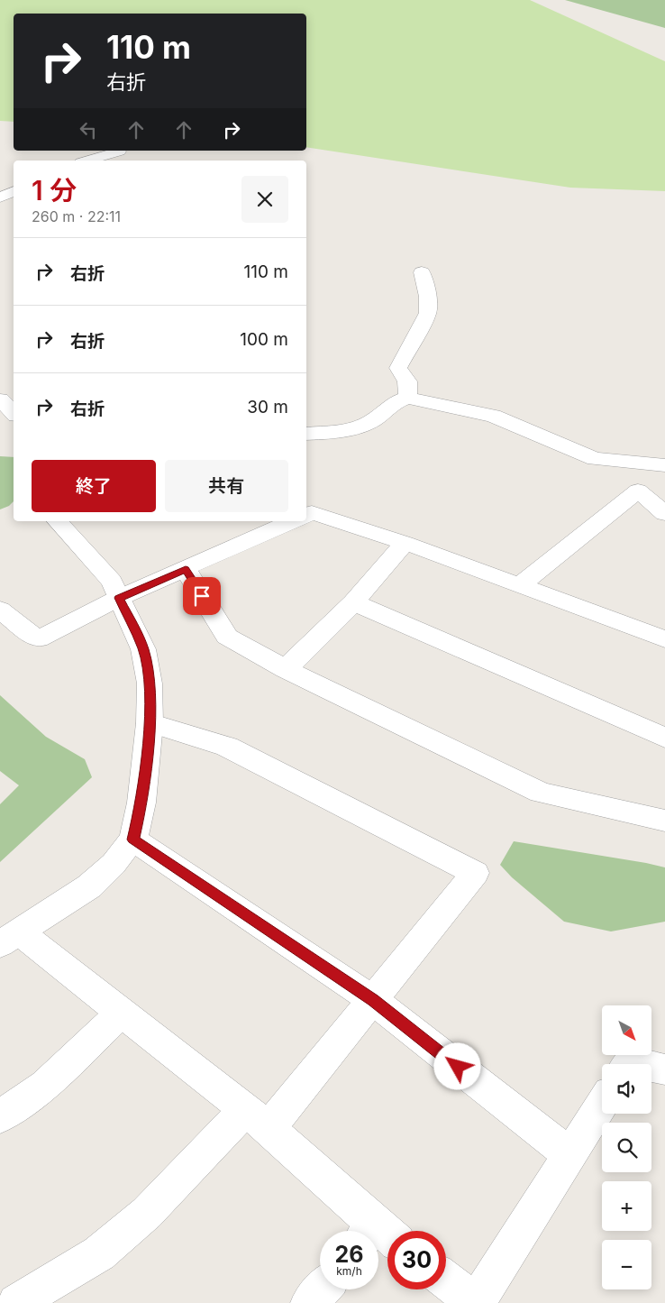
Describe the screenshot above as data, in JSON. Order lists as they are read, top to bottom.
{
  "north": "bottom right",
  "page": {
    "turn": ["110 m", "右折"],
    "heading": ["1 分", "260 m · 22:11"],
    "list": [
      {
        "name": "右折",
        "value": "110 m"
      },
      {
        "name": "右折",
        "value": "100 m"
      },
      {
        "name": "右折",
        "value": "30 m"
      }
    ],
    "buttons": ["終了", "共有"],
    "map_buttons": ["+", "−"],
    "speed": "26 km/h",
    "limit": "30"
  }
}
